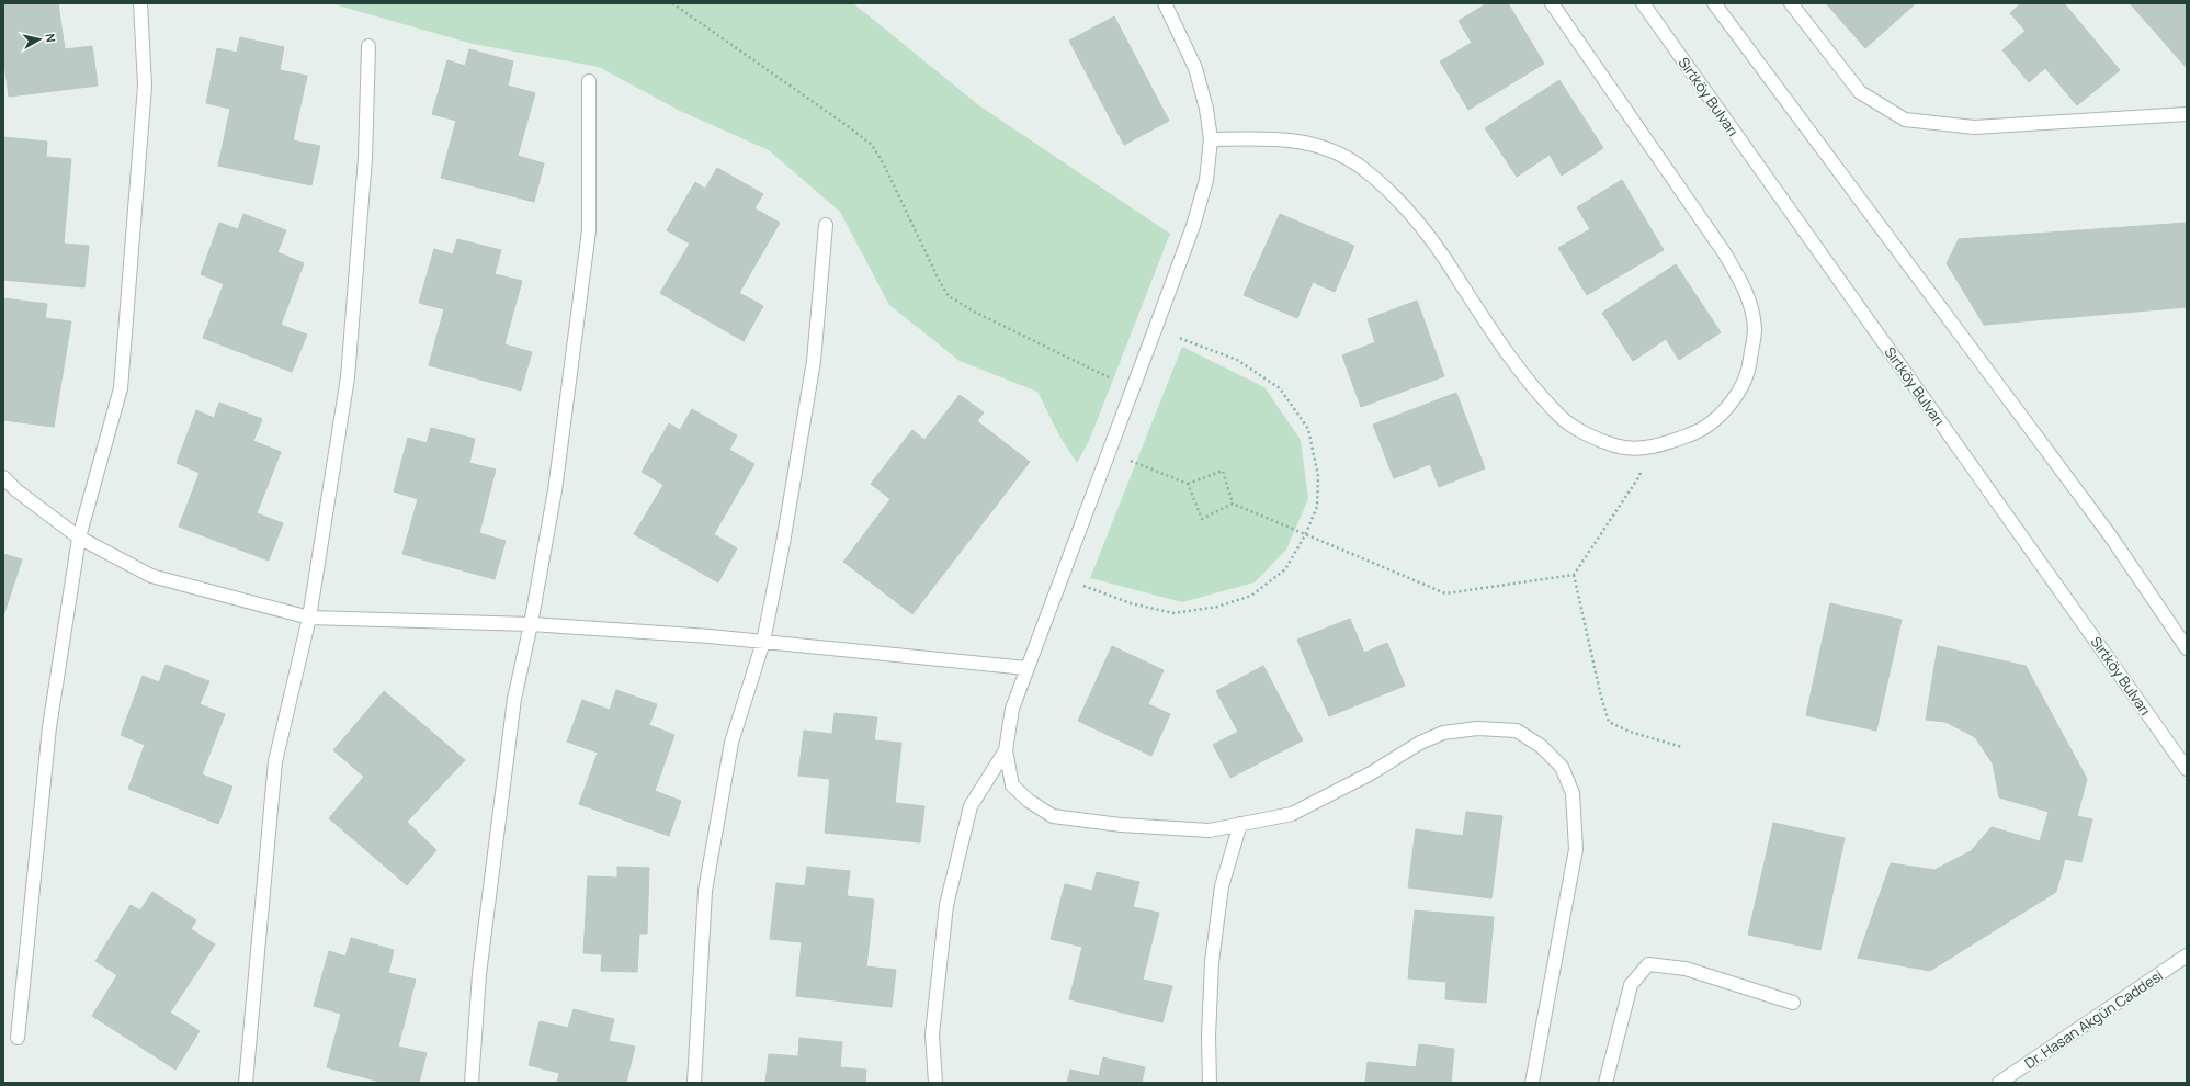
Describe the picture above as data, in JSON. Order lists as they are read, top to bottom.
{
  "streets": {
    "street": ["Sırtköy Bulvarı", "Dr. Hasan Akgün Caddesi"]
  },
  "north": "right"
}
